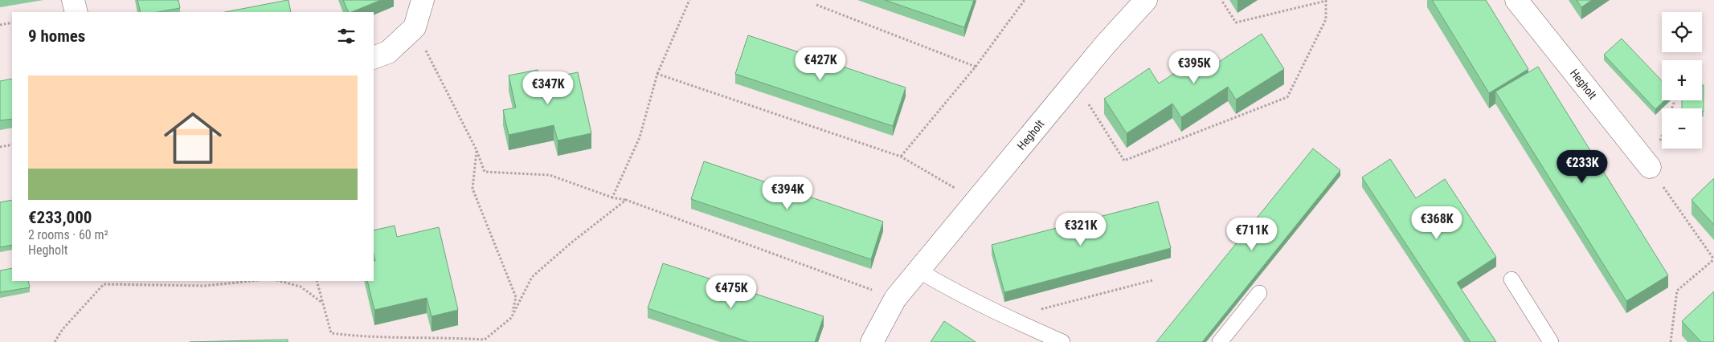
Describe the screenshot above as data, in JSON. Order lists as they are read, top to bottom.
{
  "streets": {
    "street": ["Hegholt"]
  },
  "page": {
    "map_buttons": ["+", "−"],
    "heading": "9 homes",
    "price": [
      "€427K",
      "€395K",
      "€347K",
      "€233K",
      "€394K",
      "€368K",
      "€321K",
      "€711K",
      "€475K"
    ],
    "list": [
      {
        "name": "€233,000",
        "note": "2 rooms · 60 m² · Hegholt"
      }
    ]
  }
}
